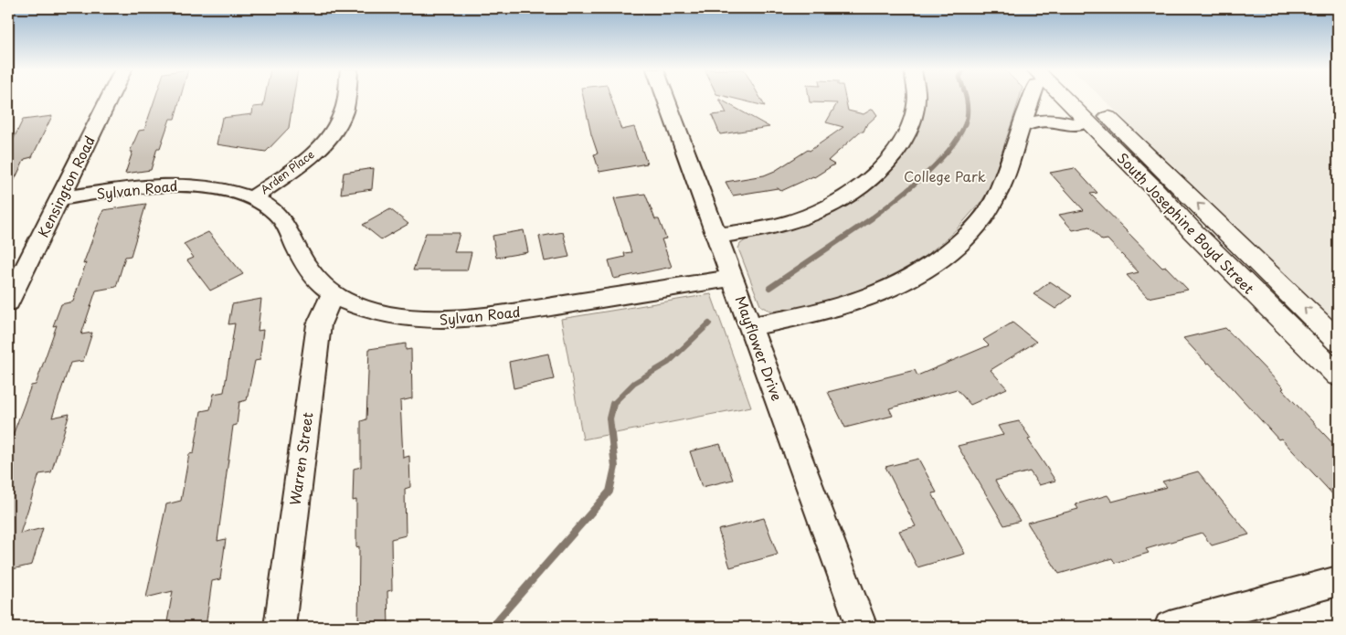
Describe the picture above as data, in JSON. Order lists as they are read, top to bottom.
{
  "streets": {
    "main road": ["South Josephine Boyd Street"],
    "street": [
      "Arden Place",
      "Kensington Road",
      "Sylvan Road",
      "Mayflower Drive",
      "Warren Street"
    ]
  },
  "crossings": [
    ["Arden Place", "Sylvan Road"],
    ["Kensington Road", "Sylvan Road"],
    ["Sylvan Road", "Mayflower Drive"],
    ["Sylvan Road", "Warren Street"]
  ],
  "parks": ["College Park"]
}
